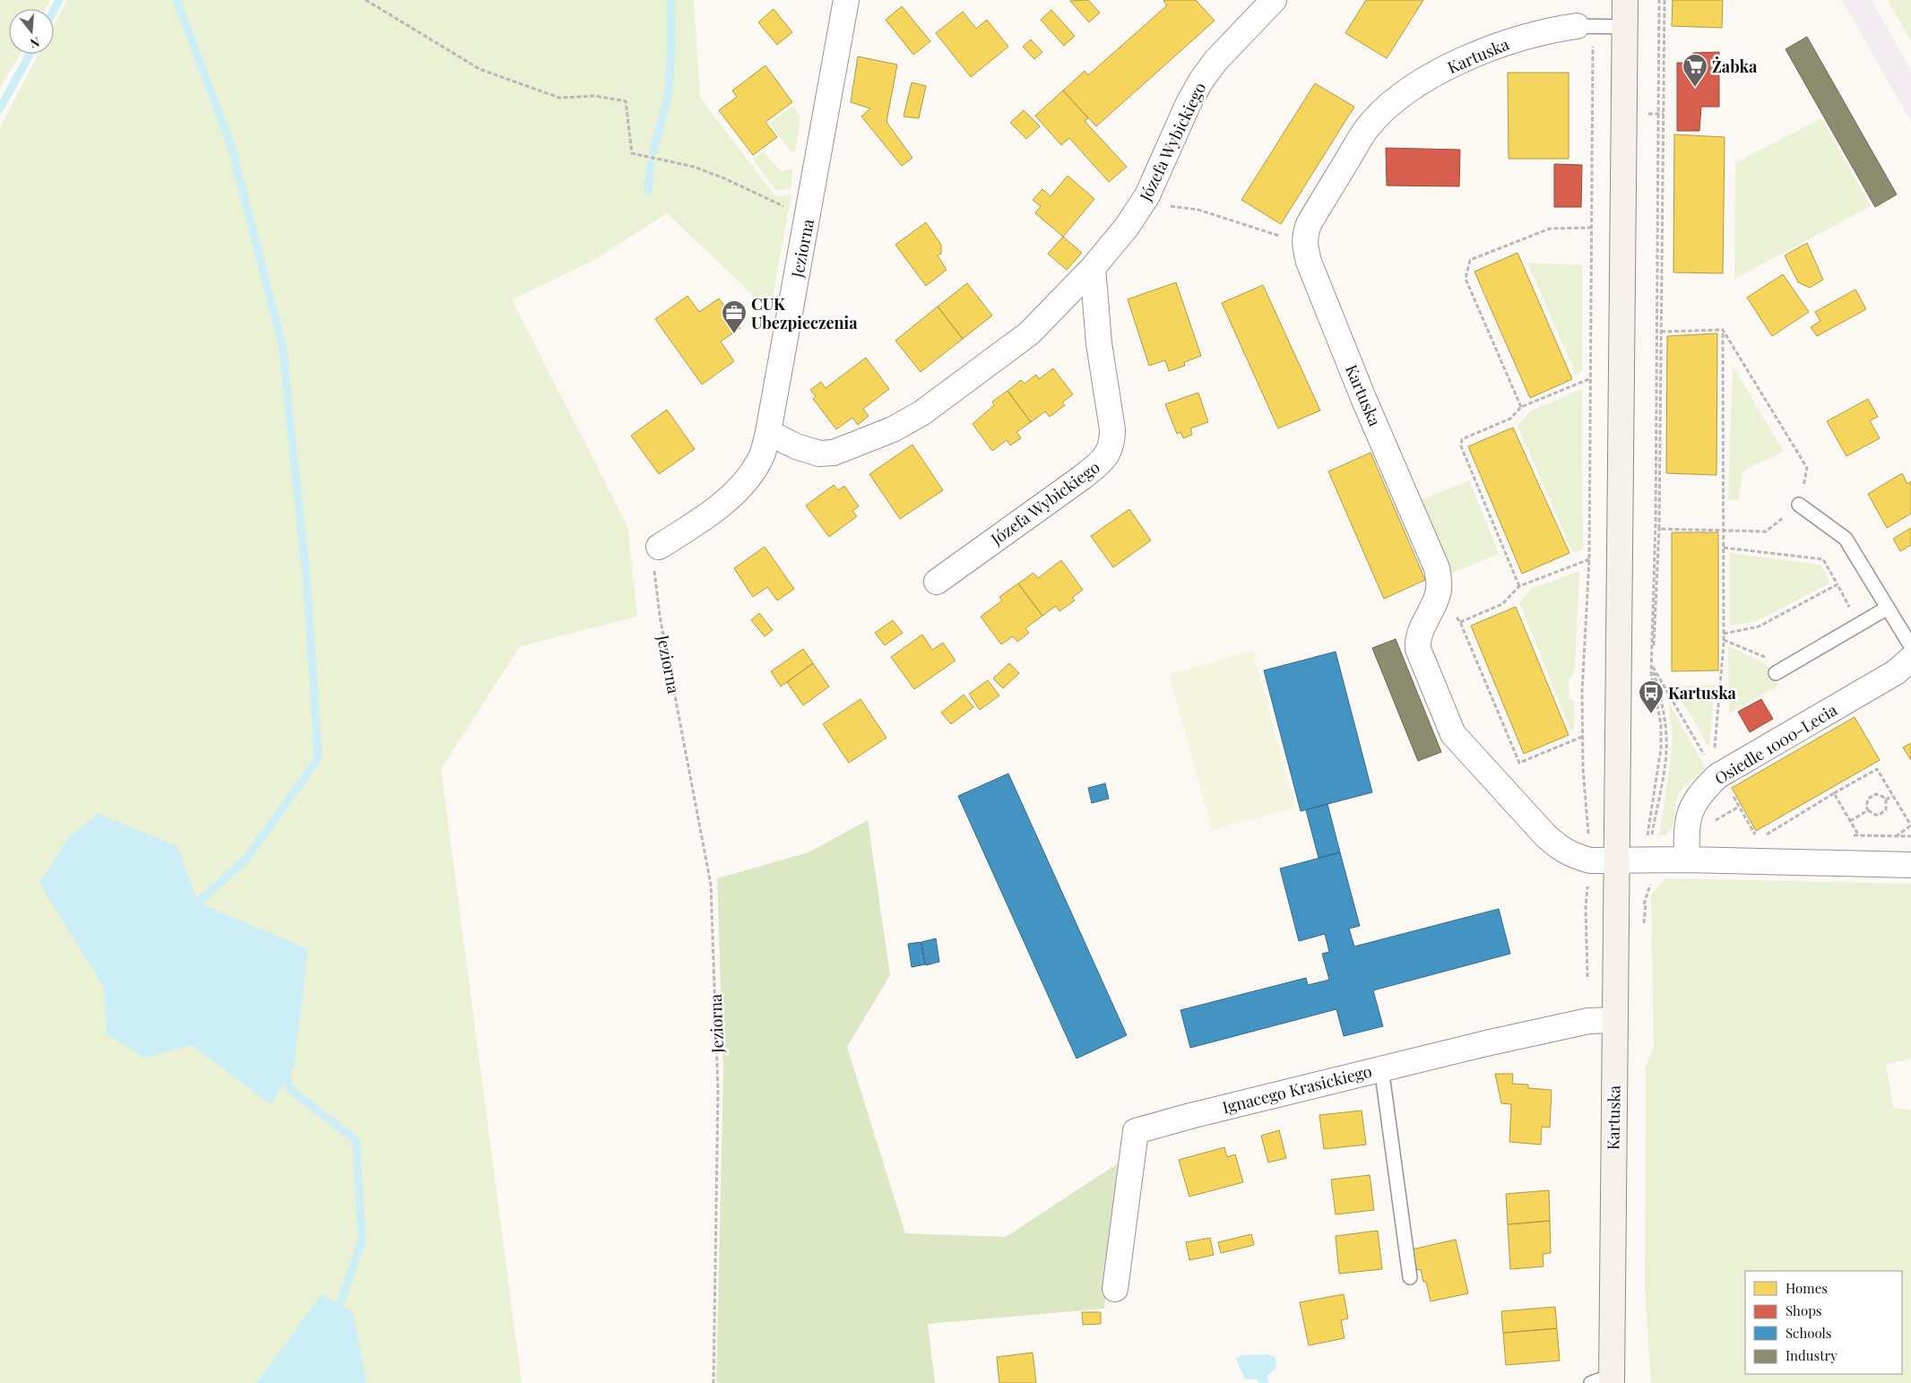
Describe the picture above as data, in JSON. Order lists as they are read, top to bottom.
{
  "streets": {
    "main road": ["Kartuska"],
    "street": [
      "Józefa Wybickiego",
      "Jeziorna",
      "Osiedle 1000-Lecia",
      "Ignacego Krasickiego"
    ]
  },
  "crossings": [
    ["Kartuska", "Ignacego Krasickiego"],
    ["Józefa Wybickiego", "Jeziorna"]
  ],
  "places": {
    "supermarket": ["Żabka"],
    "office": ["CUK Ubezpieczenia"],
    "bus stop": ["Kartuska"]
  },
  "legend": [
    "Homes",
    "Shops",
    "Schools",
    "Industry"
  ],
  "north": "bottom"
}
